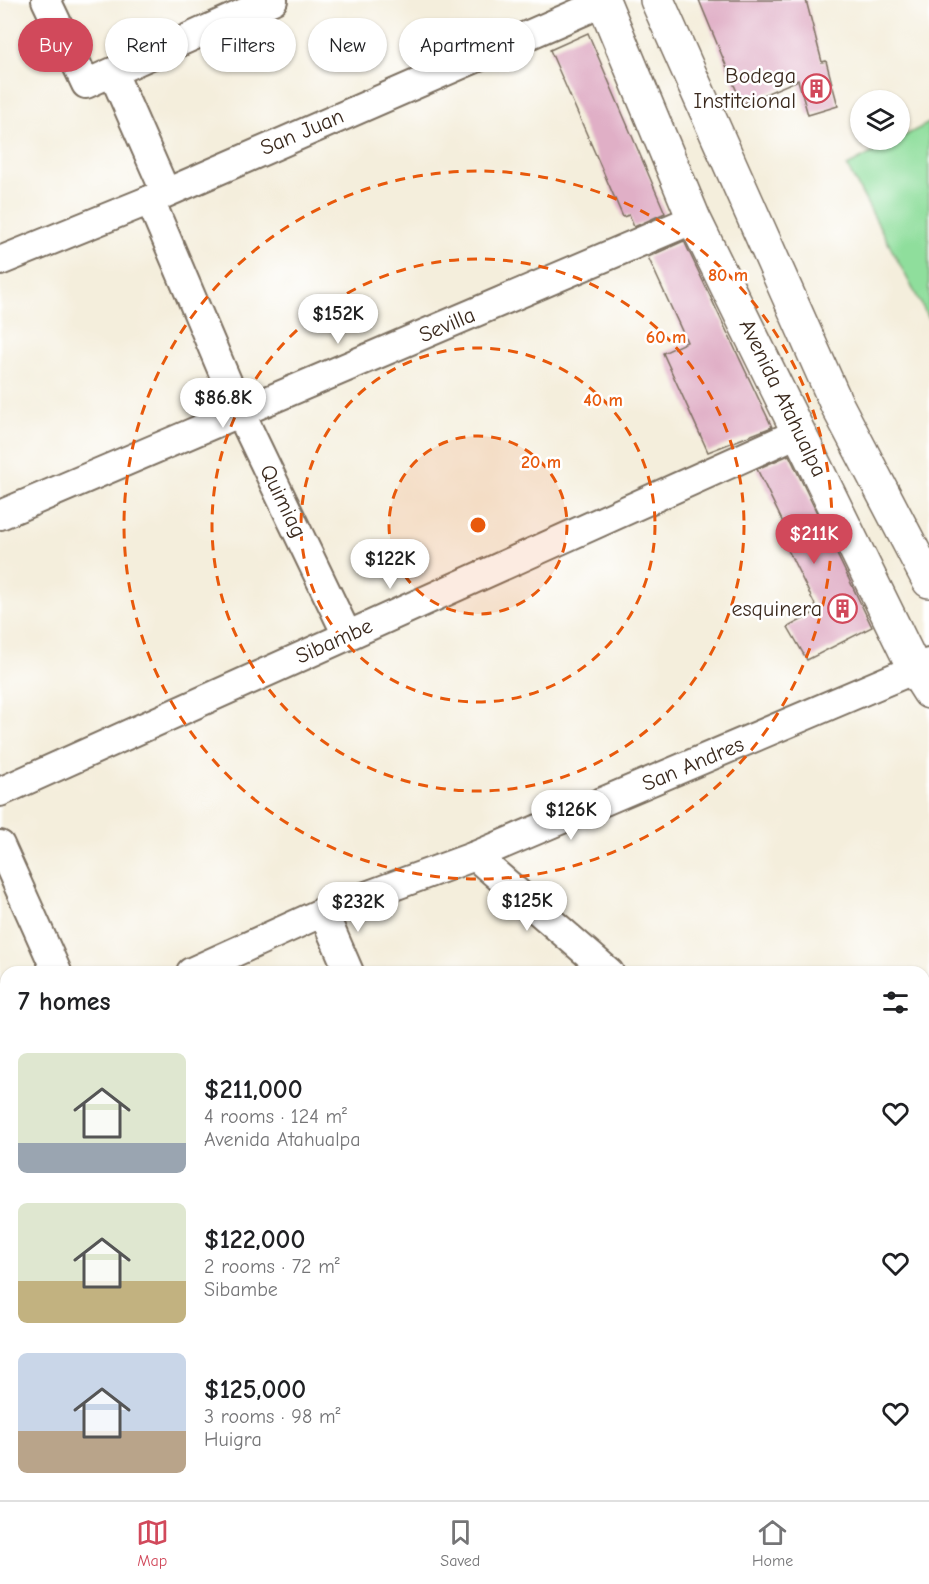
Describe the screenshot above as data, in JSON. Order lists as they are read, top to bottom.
{
  "streets": {
    "main road": ["Avenida Atahualpa"],
    "street": [
      "San Juan",
      "Sevilla",
      "Quimiag",
      "Sibambe",
      "San Andres"
    ]
  },
  "crossings": [
    ["San Juan", "Avenida Atahualpa"],
    ["San Juan", "Quimiag"],
    ["Sevilla", "Avenida Atahualpa"],
    ["Sevilla", "Quimiag"],
    ["Avenida Atahualpa", "Sibambe"],
    ["Avenida Atahualpa", "San Andres"],
    ["Quimiag", "Sibambe"]
  ],
  "places": {
    "building": ["Bodega Institcional", "esquinera"]
  },
  "page": {
    "chip": [
      "Buy",
      "Rent",
      "Filters",
      "New",
      "Apartment"
    ],
    "price": [
      "$152K",
      "$86.8K",
      "$211K",
      "$122K",
      "$126K",
      "$125K",
      "$232K"
    ],
    "heading": "7 homes",
    "list": [
      {
        "name": "$211,000",
        "note": "4 rooms · 124 m² · Avenida Atahualpa"
      },
      {
        "name": "$122,000",
        "note": "2 rooms · 72 m² · Sibambe"
      },
      {
        "name": "$125,000",
        "note": "3 rooms · 98 m² · Huigra"
      }
    ],
    "tabs": ["Map", "Saved", "Home"]
  },
  "rings": [
    "80 m",
    "60 m",
    "40 m",
    "20 m"
  ]
}
